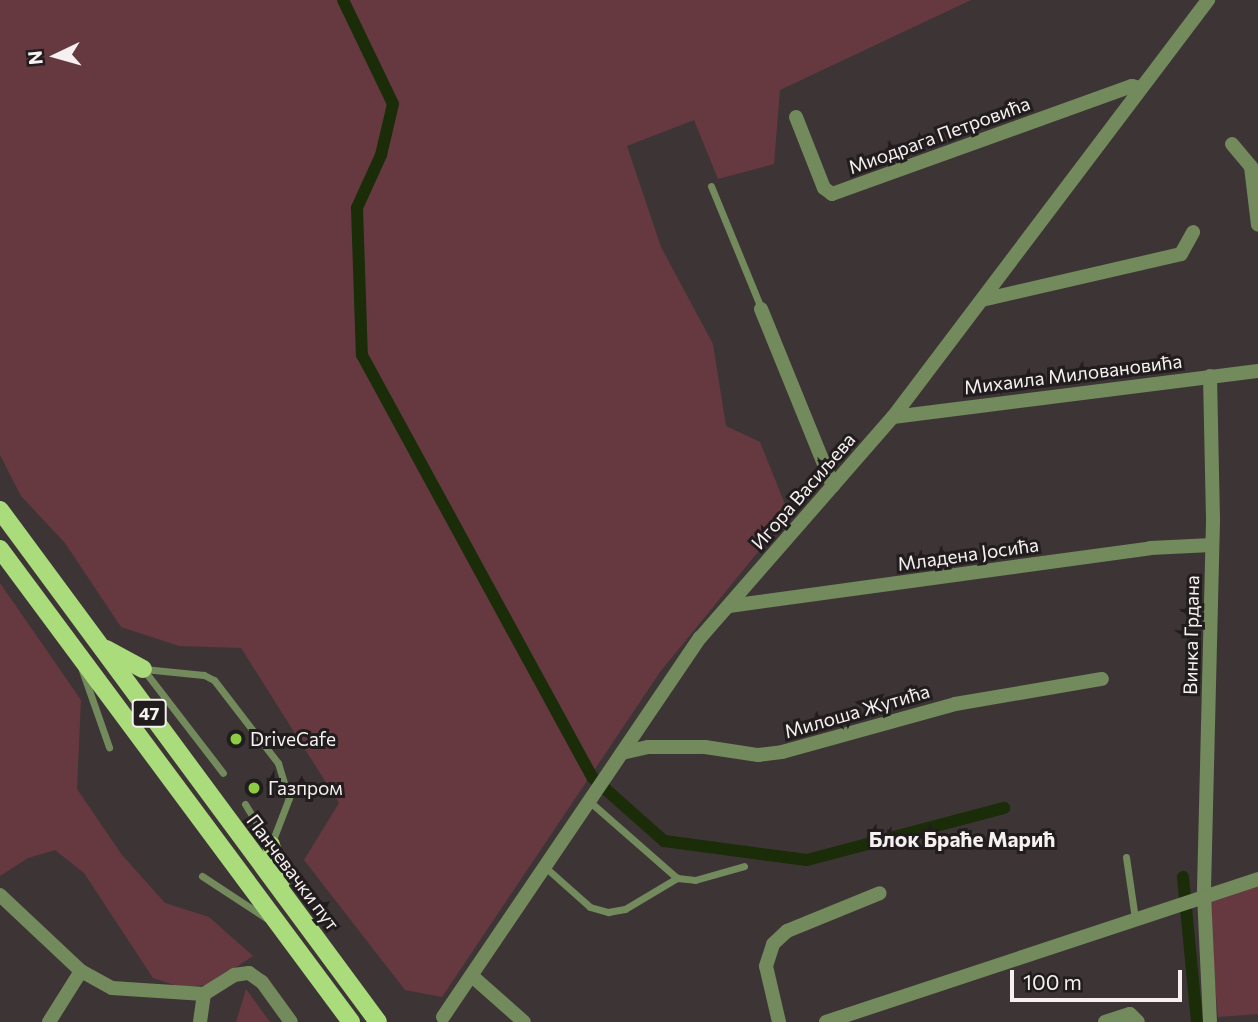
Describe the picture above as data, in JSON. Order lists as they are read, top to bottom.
{
  "streets": {
    "main road": ["47", "Панчевачки пут"],
    "street": [
      "Миодрага Петровића",
      "Михаила Миловановића",
      "Игора Васиљева",
      "Младена Јосића",
      "Винка Грдана",
      "Милоша Жутића"
    ]
  },
  "crossings": [
    ["Миодрага Петровића", "Игора Васиљева"],
    ["Михаила Миловановића", "Игора Васиљева"],
    ["Михаила Миловановића", "Винка Грдана"],
    ["Игора Васиљева", "Младена Јосића"],
    ["Игора Васиљева", "Милоша Жутића"],
    ["Младена Јосића", "Винка Грдана"]
  ],
  "districts": ["Блок Браће Марић"],
  "places": ["DriveCafe", "Газпром"],
  "scale_bar": "100 m",
  "north": "left"
}
